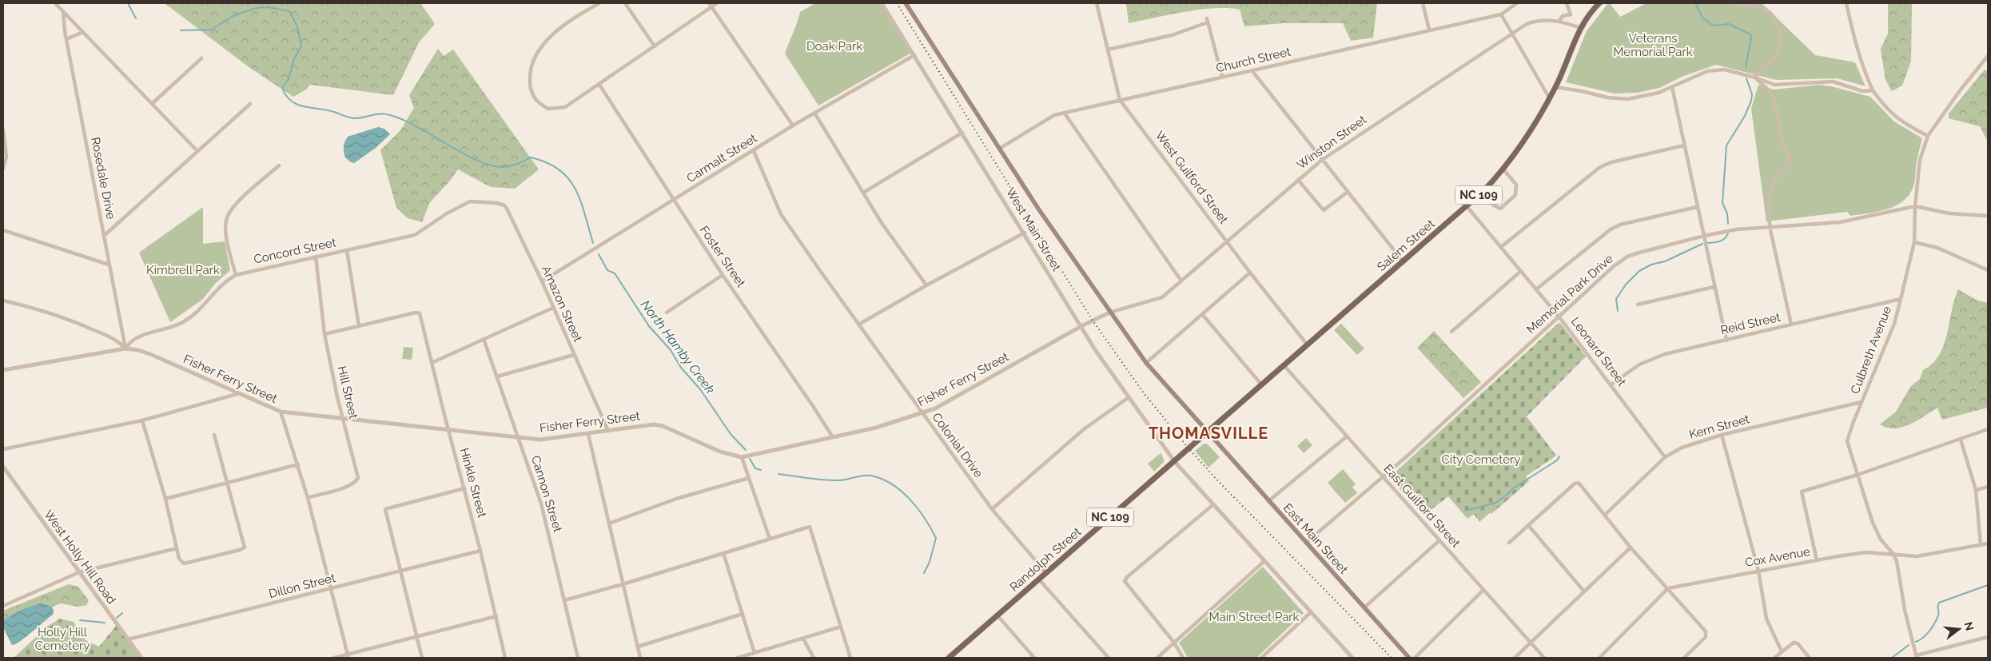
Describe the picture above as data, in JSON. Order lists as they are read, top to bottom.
{
  "streets": {
    "main road": [
      "NC 109",
      "West Main Street",
      "Salem Street",
      "East Main Street",
      "Randolph Street"
    ],
    "street": [
      "Church Street",
      "Winston Street",
      "Carmalt Street",
      "West Guilford Street",
      "Rosedale Drive",
      "Concord Street",
      "Foster Street",
      "Memorial Park Drive",
      "Amazon Street",
      "Reid Street",
      "Culbreth Avenue",
      "Leonard Street",
      "Fisher Ferry Street",
      "Hill Street",
      "Kern Street",
      "Colonial Drive",
      "Hinkle Street",
      "Cannon Street",
      "East Guilford Street",
      "West Holly Hill Road",
      "Cox Avenue",
      "Dillon Street"
    ]
  },
  "crossings": [
    ["Church Street", "West Guilford Street"],
    ["Church Street", "West Main Street"],
    ["Winston Street", "West Guilford Street"],
    ["Winston Street", "West Main Street"],
    ["Winston Street", "Salem Street"],
    ["Winston Street", "Fisher Ferry Street"],
    ["Carmalt Street", "West Main Street"],
    ["Carmalt Street", "Foster Street"],
    ["Carmalt Street", "Amazon Street"],
    ["Carmalt Street", "Colonial Drive"],
    ["West Guilford Street", "Salem Street"],
    ["Rosedale Drive", "Concord Street"],
    ["Rosedale Drive", "Fisher Ferry Street"],
    ["West Main Street", "Salem Street"],
    ["West Main Street", "Fisher Ferry Street"],
    ["West Main Street", "East Main Street"],
    ["West Main Street", "Randolph Street"],
    ["Salem Street", "Leonard Street"],
    ["Salem Street", "East Guilford Street"],
    ["Salem Street", "East Main Street"],
    ["Salem Street", "Randolph Street"],
    ["Concord Street", "Amazon Street"],
    ["Concord Street", "Fisher Ferry Street"],
    ["Concord Street", "Hill Street"],
    ["Foster Street", "Fisher Ferry Street"],
    ["Memorial Park Drive", "Culbreth Avenue"],
    ["Memorial Park Drive", "Leonard Street"],
    ["Memorial Park Drive", "East Guilford Street"],
    ["Memorial Park Drive", "East Main Street"],
    ["Amazon Street", "Fisher Ferry Street"],
    ["Reid Street", "Culbreth Avenue"],
    ["Reid Street", "Leonard Street"],
    ["Culbreth Avenue", "Kern Street"],
    ["Culbreth Avenue", "Cox Avenue"],
    ["Leonard Street", "Kern Street"],
    ["Fisher Ferry Street", "Hill Street"],
    ["Fisher Ferry Street", "Colonial Drive"],
    ["Fisher Ferry Street", "Hinkle Street"],
    ["Fisher Ferry Street", "Cannon Street"],
    ["Colonial Drive", "Randolph Street"],
    ["Hinkle Street", "Dillon Street"],
    ["West Holly Hill Road", "Dillon Street"]
  ],
  "districts": ["THOMASVILLE"],
  "water": ["North Hamby Creek"],
  "parks": [
    "Veterans Memorial Park",
    "Doak Park",
    "Kimbrell Park",
    "City Cemetery",
    "Main Street Park",
    "Holly Hill Cemetery"
  ],
  "north": "right"
}
